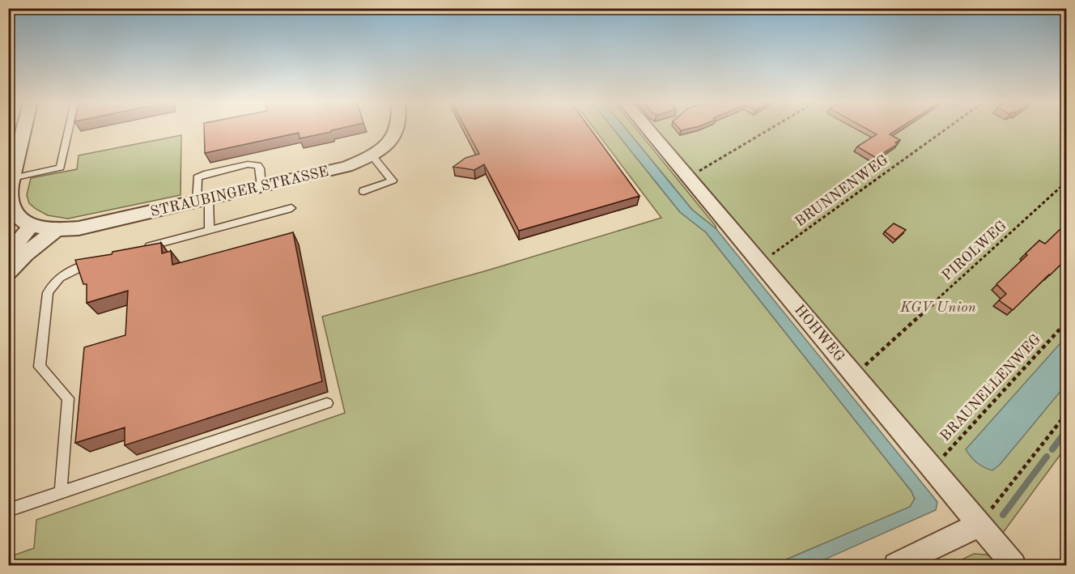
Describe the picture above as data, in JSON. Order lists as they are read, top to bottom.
{
  "streets": {
    "street": ["STRAUBINGER STRASSE", "HOHWEG"],
    "path": ["BRUNNENWEG", "PIROLWEG", "BRAUNELLENWEG"]
  },
  "crossings": [
    ["BRUNNENWEG", "HOHWEG"],
    ["PIROLWEG", "HOHWEG"],
    ["HOHWEG", "BRAUNELLENWEG"]
  ],
  "parks": ["KGV Union"]
}
